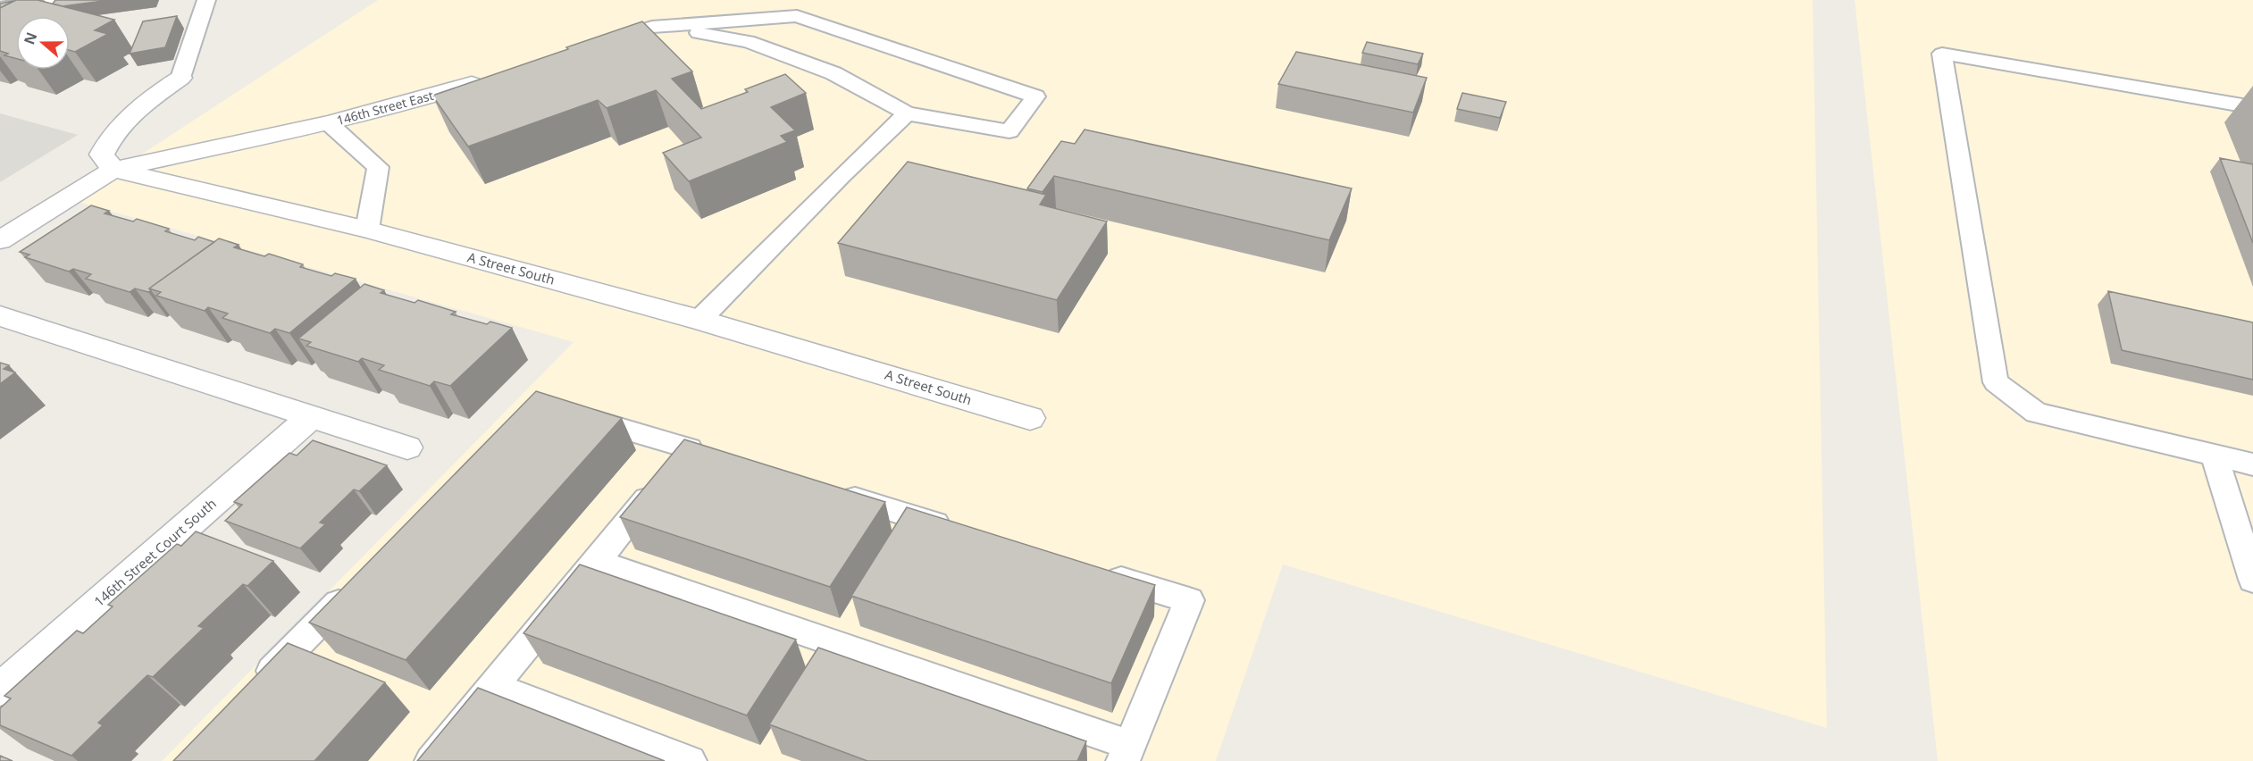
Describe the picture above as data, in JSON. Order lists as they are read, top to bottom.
{
  "streets": {
    "street": ["146th Street East", "A Street South", "146th Street Court South"]
  },
  "crossings": [
    ["146th Street East", "A Street South"]
  ],
  "north": "left"
}
